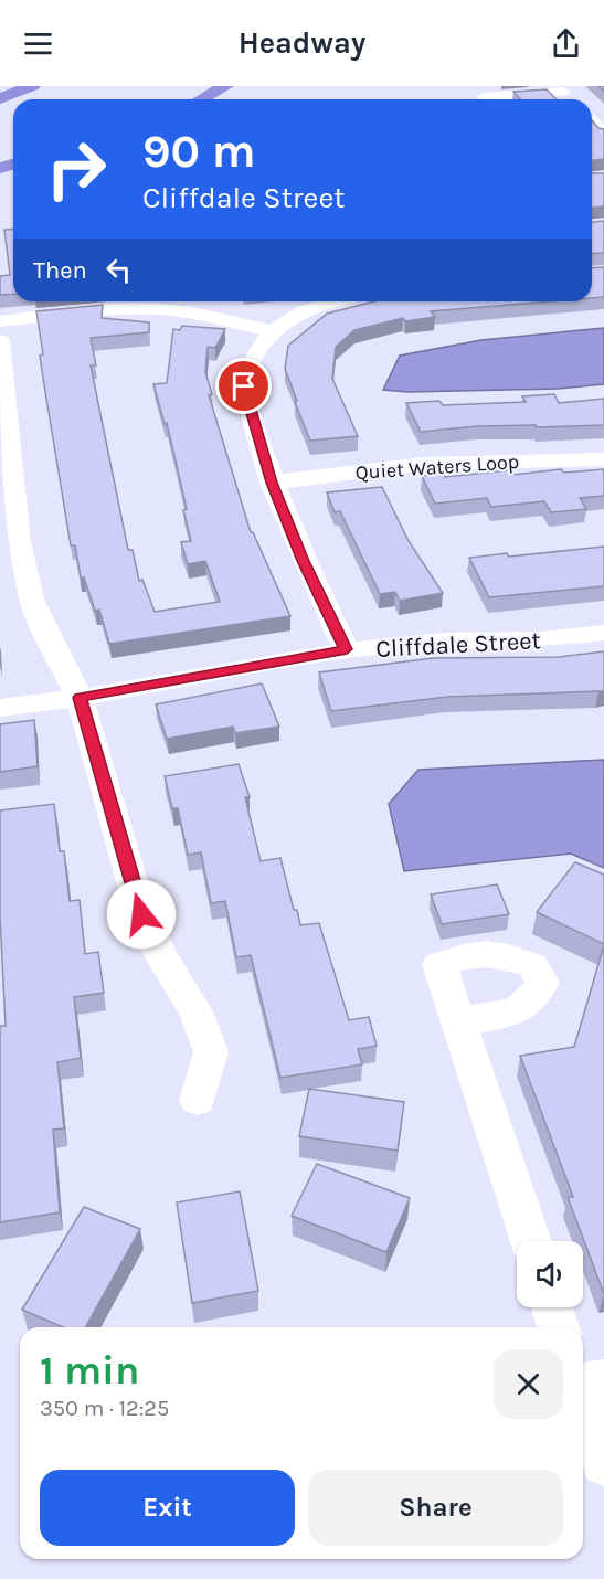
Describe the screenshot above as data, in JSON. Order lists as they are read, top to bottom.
{
  "streets": {
    "street": ["Quiet Waters Loop", "Cliffdale Street"]
  },
  "page": {
    "header": "Headway",
    "turn": ["90 m", "Cliffdale Street"],
    "then": "Then",
    "heading": ["1 min", "350 m · 12:25"],
    "buttons": ["Exit", "Share"]
  }
}
